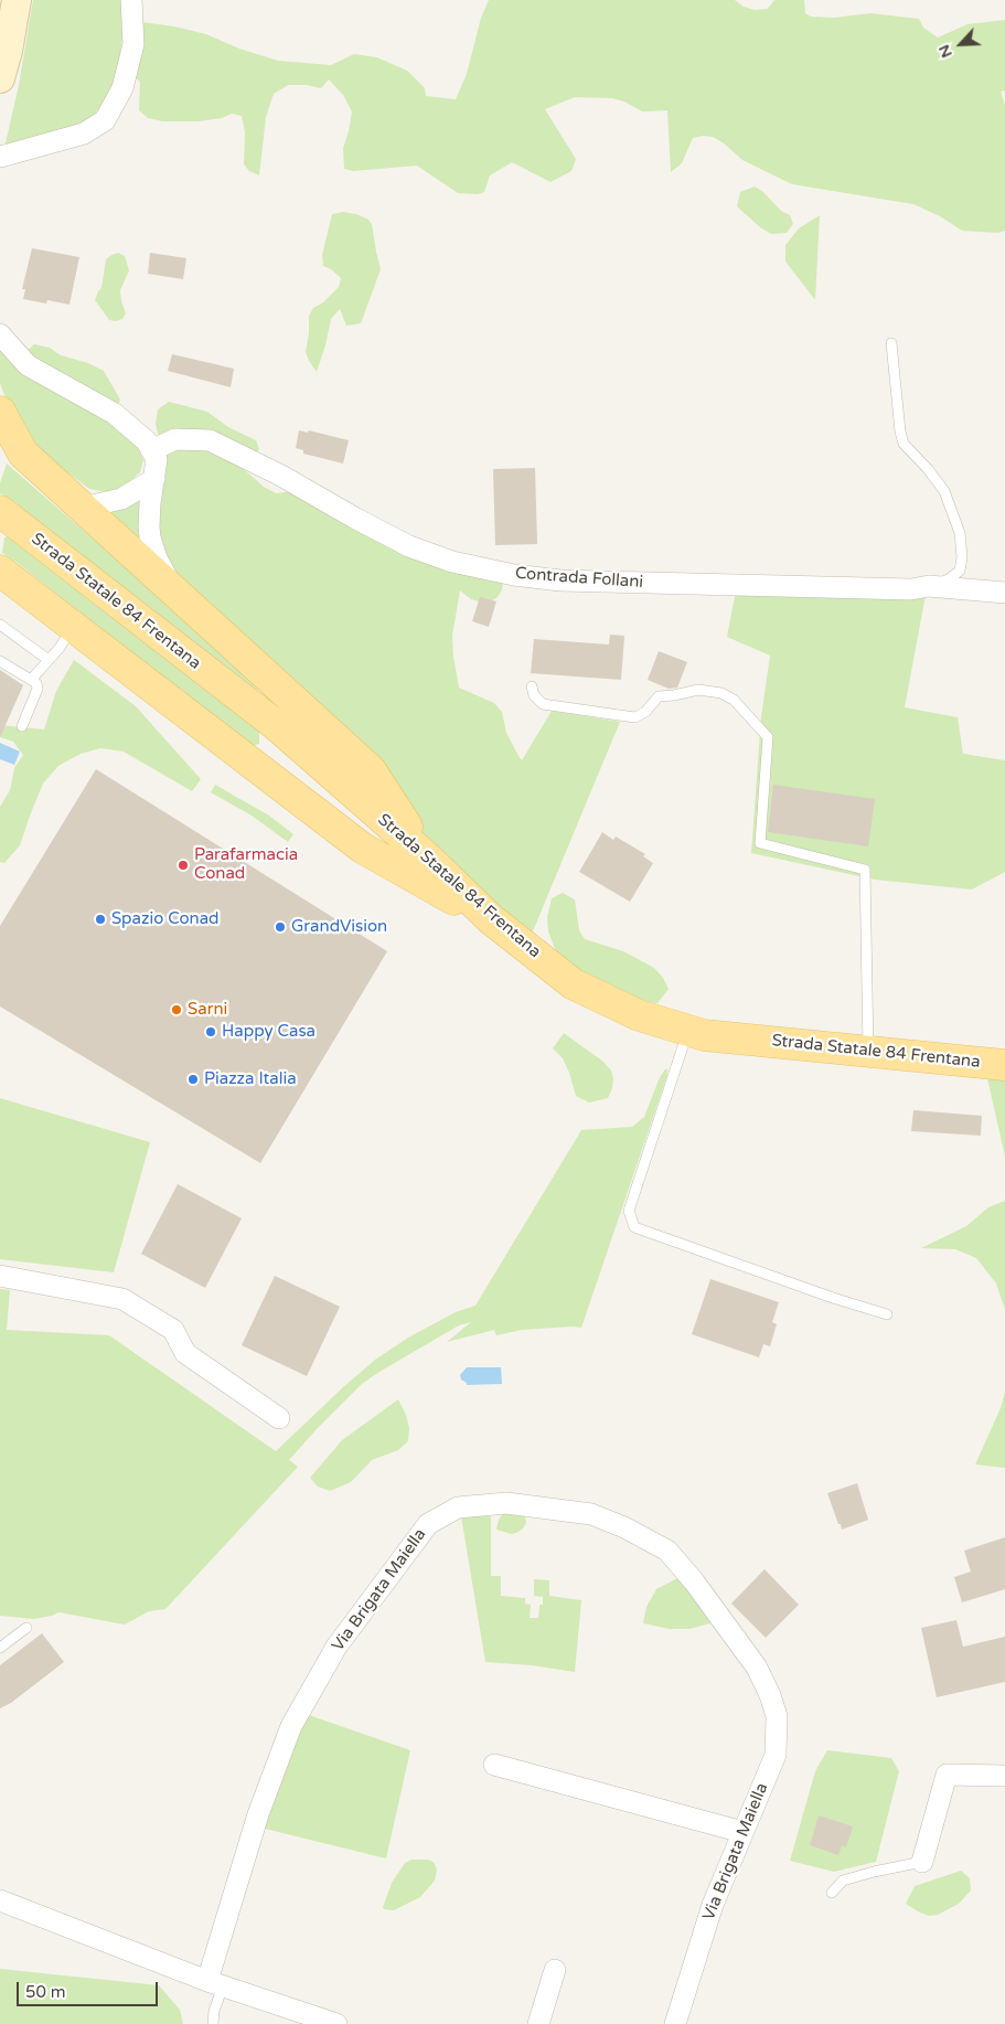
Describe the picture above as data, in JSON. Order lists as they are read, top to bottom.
{
  "streets": {
    "main road": ["Strada Statale 84 Frentana"],
    "street": ["Contrada Follani", "Via Brigata Maiella"]
  },
  "places": [
    "Parafarmacia Conad",
    "Spazio Conad",
    "GrandVision",
    "Sarni",
    "Happy Casa",
    "Piazza Italia"
  ],
  "scale_bar": "50 m",
  "north": "bottom left"
}
